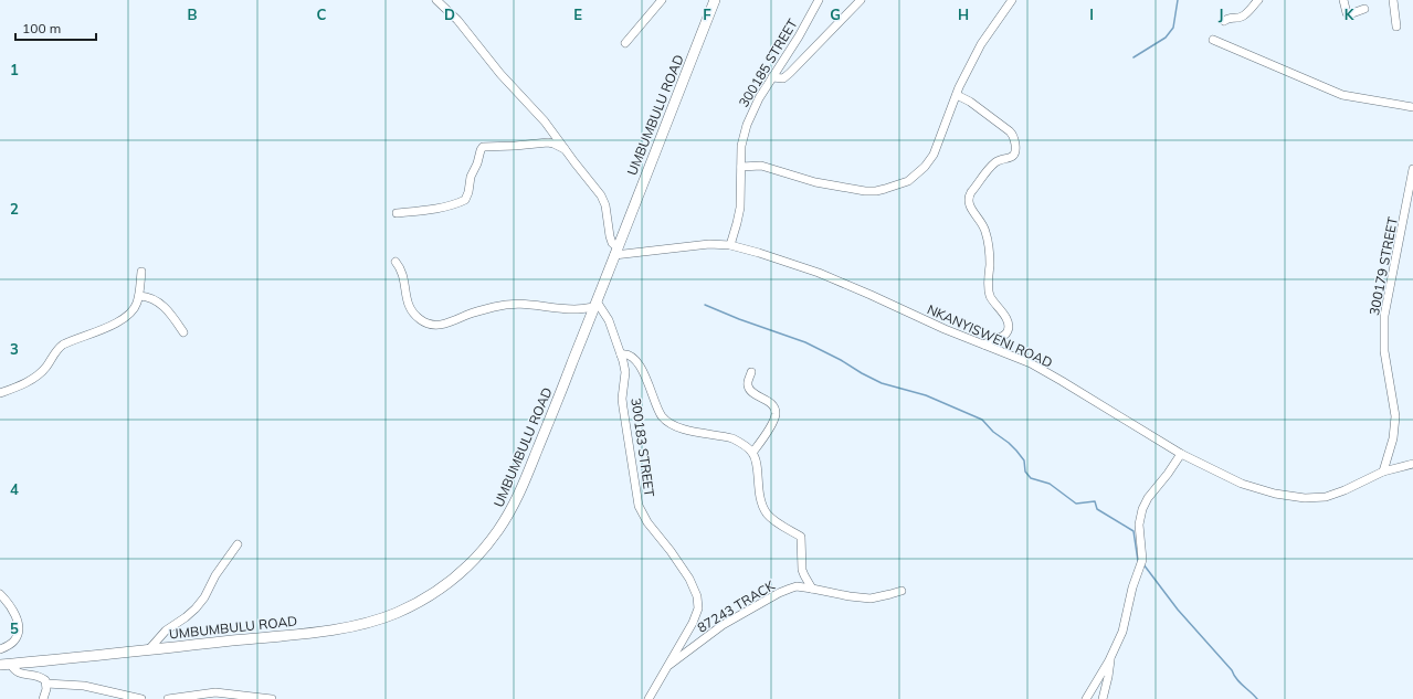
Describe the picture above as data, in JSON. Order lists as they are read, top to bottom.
{
  "streets": {
    "main road": ["UMBUMBULU ROAD"],
    "street": [
      "300185 STREET",
      "300179 STREET",
      "NKANYISWENI ROAD",
      "300183 STREET",
      "87243 TRACK"
    ]
  },
  "crossings": [
    ["300185 STREET", "NKANYISWENI ROAD"],
    ["UMBUMBULU ROAD", "NKANYISWENI ROAD"],
    ["UMBUMBULU ROAD", "300183 STREET"],
    ["300179 STREET", "NKANYISWENI ROAD"],
    ["300183 STREET", "87243 TRACK"]
  ],
  "scale_bar": "100 m",
  "grid": {
    "columns": [
      "B",
      "C",
      "D",
      "E",
      "F",
      "G",
      "H",
      "I",
      "J",
      "K"
    ],
    "rows": [
      "1",
      "2",
      "3",
      "4",
      "5"
    ]
  }
}
